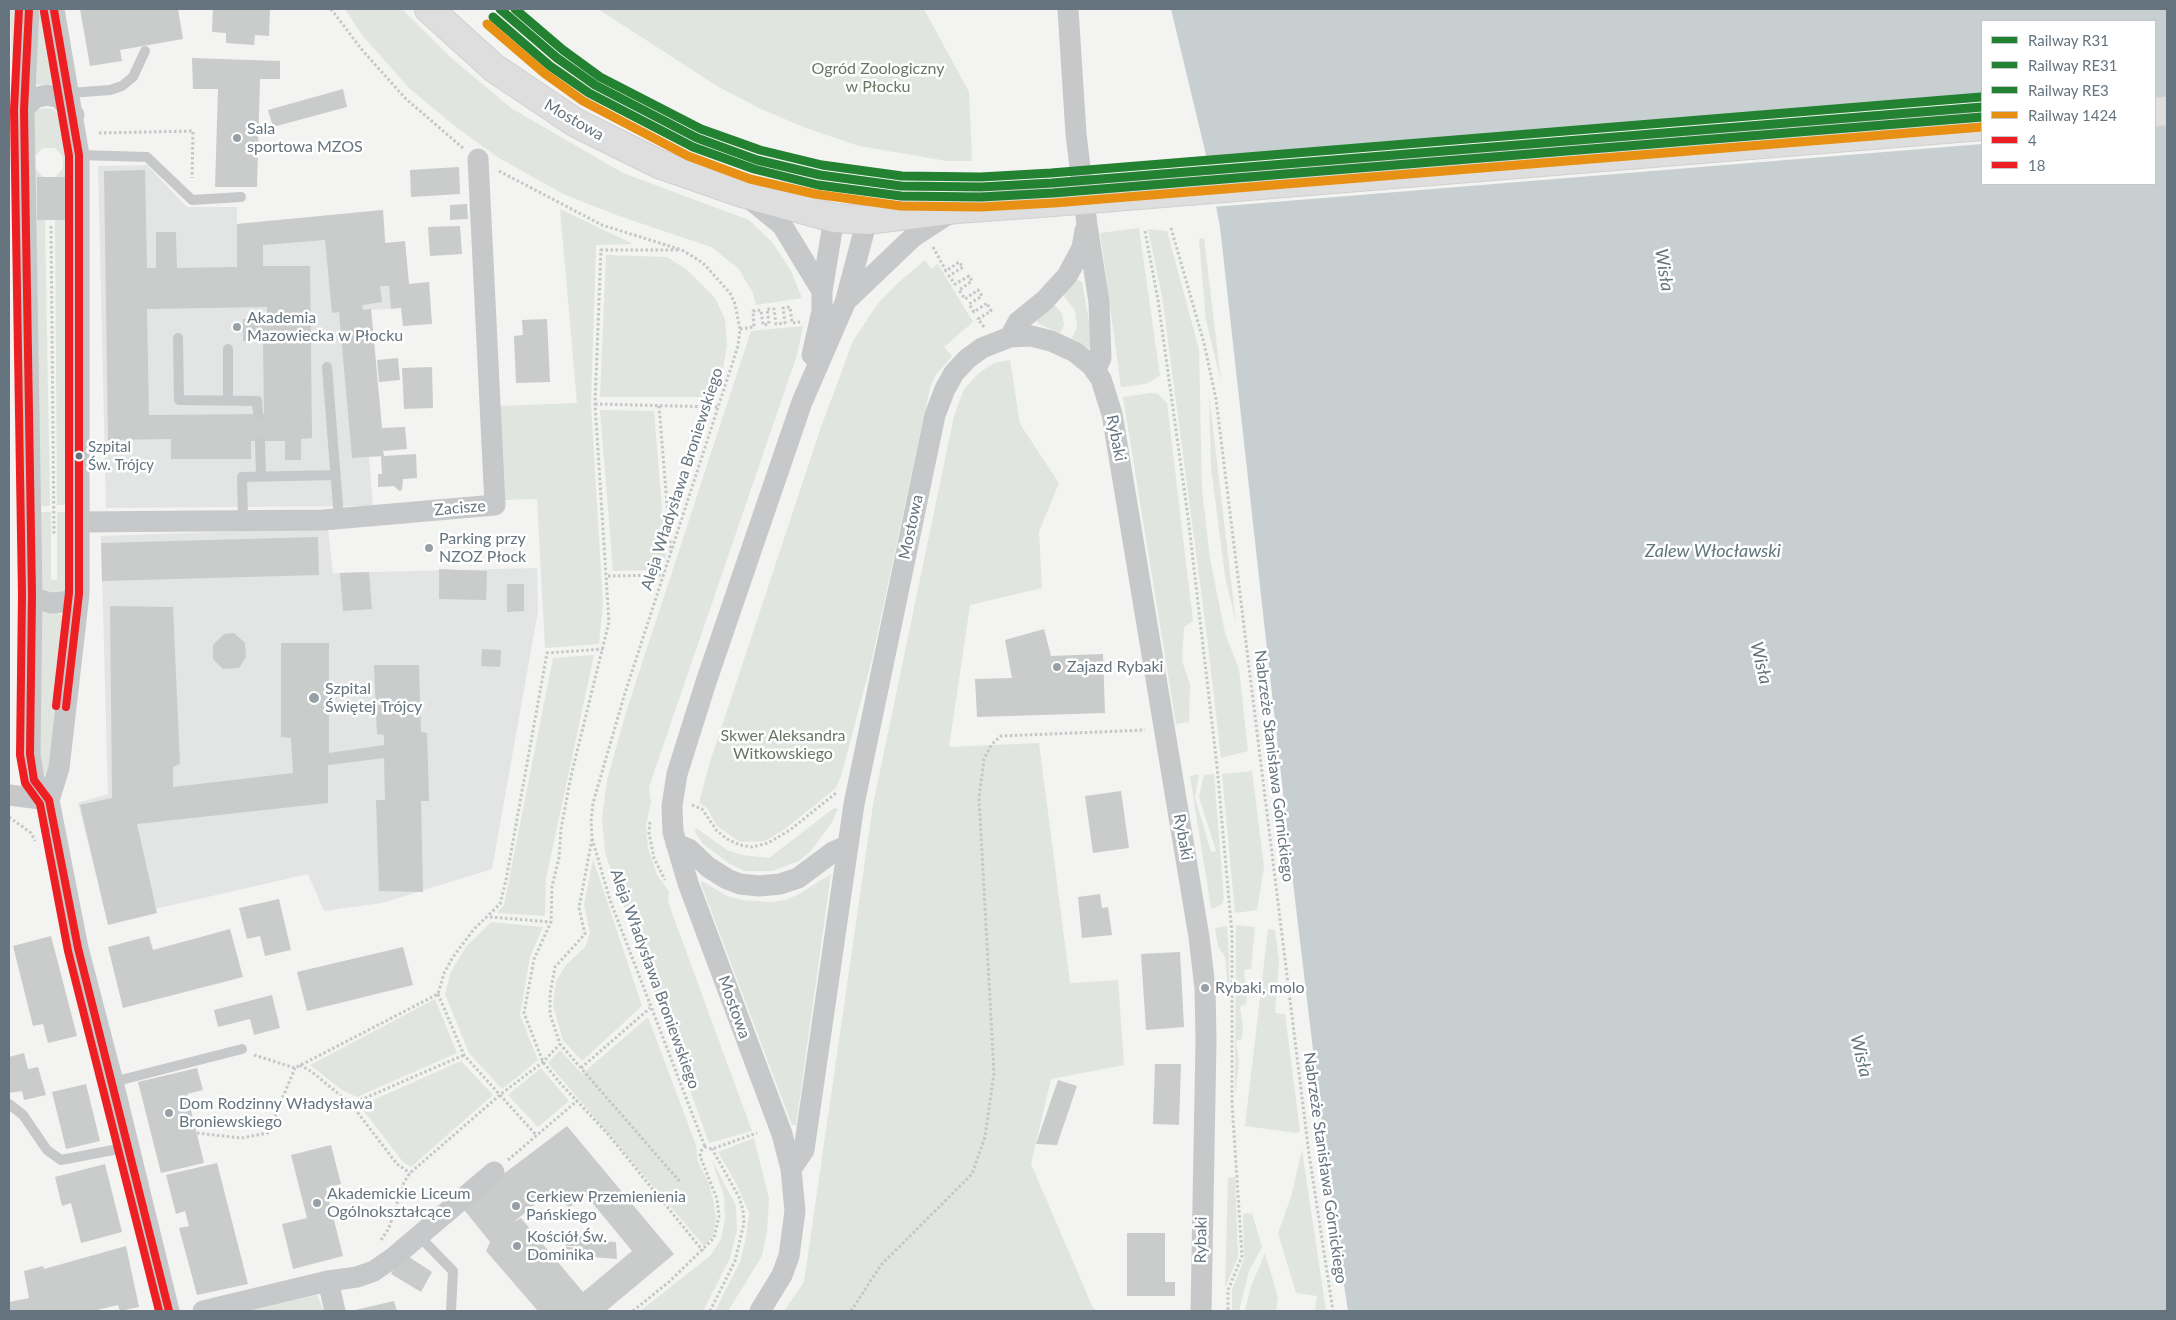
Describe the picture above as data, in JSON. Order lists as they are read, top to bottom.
{
  "streets": {
    "main road": ["Mostowa"],
    "street": ["Rybaki", "Zacisze"],
    "path": ["Aleja Władysława Broniewskiego", "Nabrzeże Stanisława Górnickiego"]
  },
  "crossings": [
    ["Mostowa", "Rybaki"],
    ["Aleja Władysława Broniewskiego", "Zacisze"]
  ],
  "water": ["Wisła", "Zalew Włocławski"],
  "parks": ["Ogród Zoologiczny w Płocku", "Skwer Aleksandra Witkowskiego"],
  "places": [
    "Sala sportowa MZOS",
    "Akademia Mazowiecka w Płocku",
    "Szpital Św. Trójcy",
    "Parking przy NZOZ Płock",
    "Zajazd Rybaki",
    "Szpital Świętej Trójcy",
    "Rybaki, molo",
    "Dom Rodzinny Władysława Broniewskiego",
    "Akademickie Liceum Ogólnokształcące",
    "Cerkiew Przemienienia Pańskiego",
    "Kościół Św. Dominika"
  ],
  "lines": [
    "rail line R31",
    "rail line RE3",
    "transit line 4",
    "transit line 18",
    "rail line RE31",
    "rail line 1424"
  ],
  "legend": [
    "Railway R31",
    "Railway RE31",
    "Railway RE3",
    "Railway 1424",
    "4",
    "18"
  ]
}
